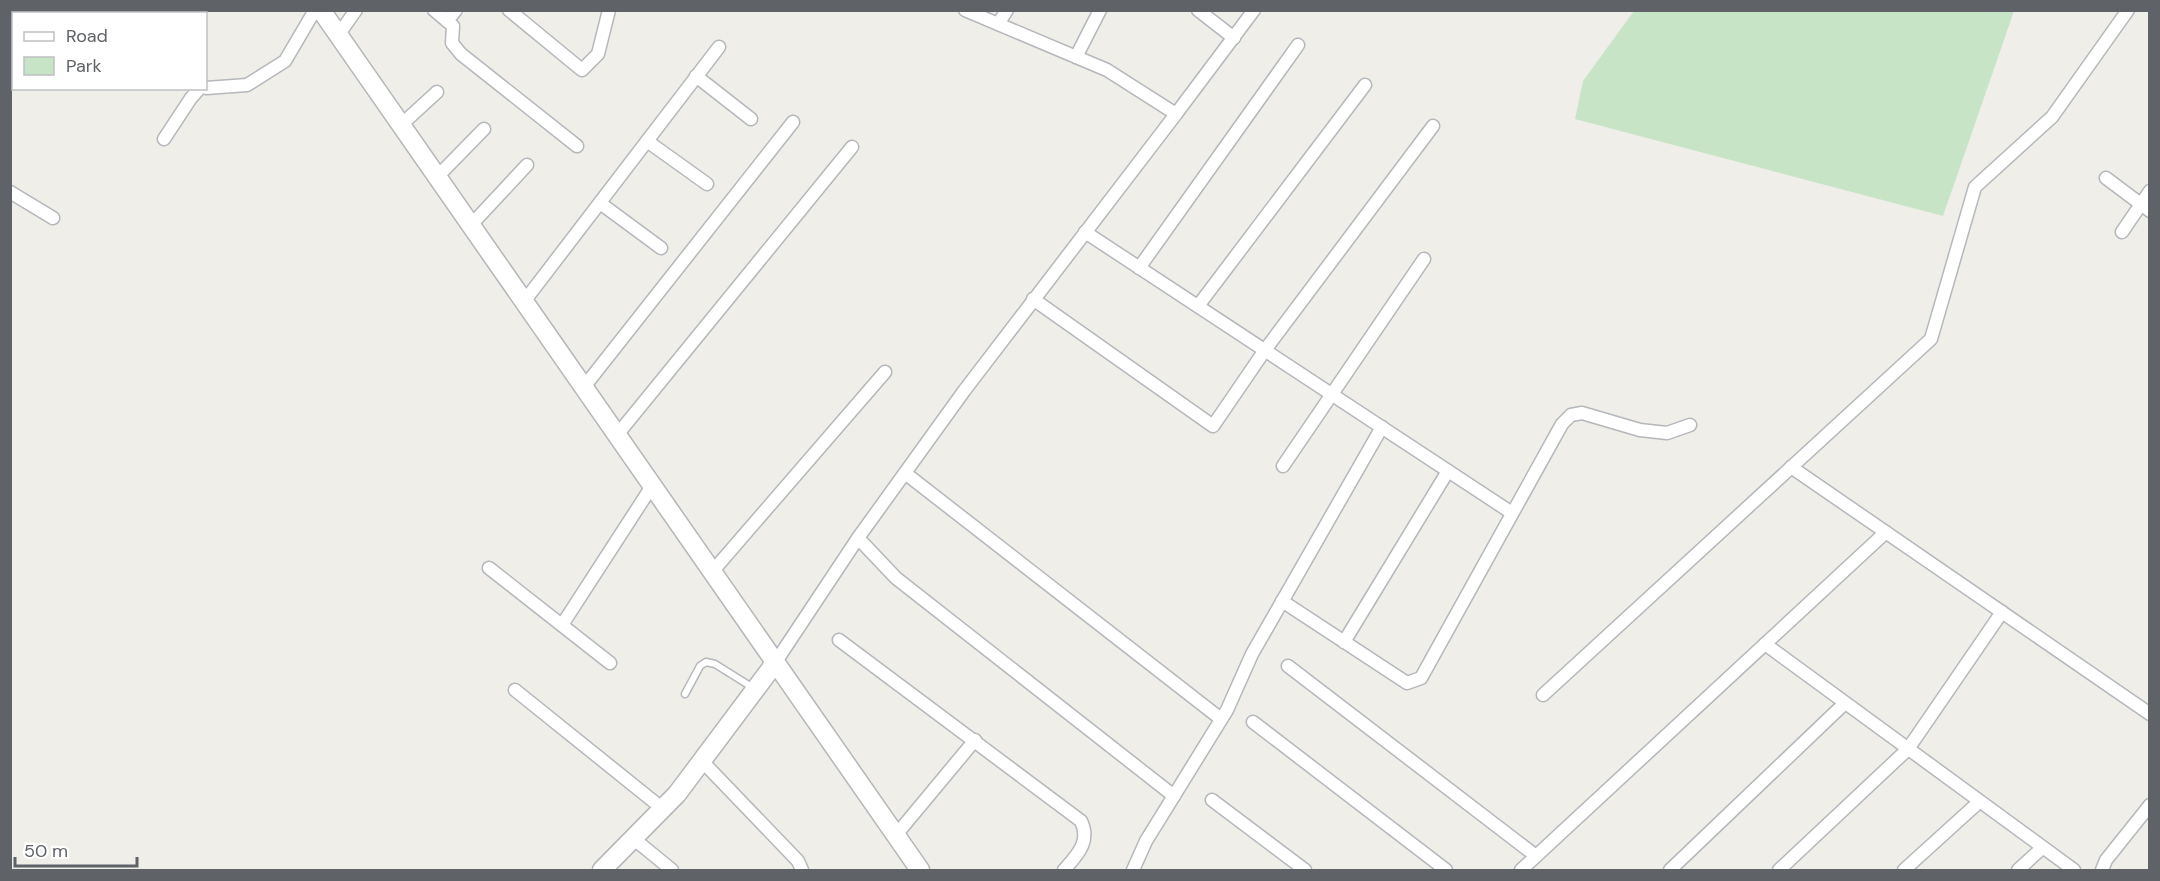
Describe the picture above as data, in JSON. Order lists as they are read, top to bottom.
{
  "legend": ["Road", "Park"],
  "scale_bar": "50 m"
}
